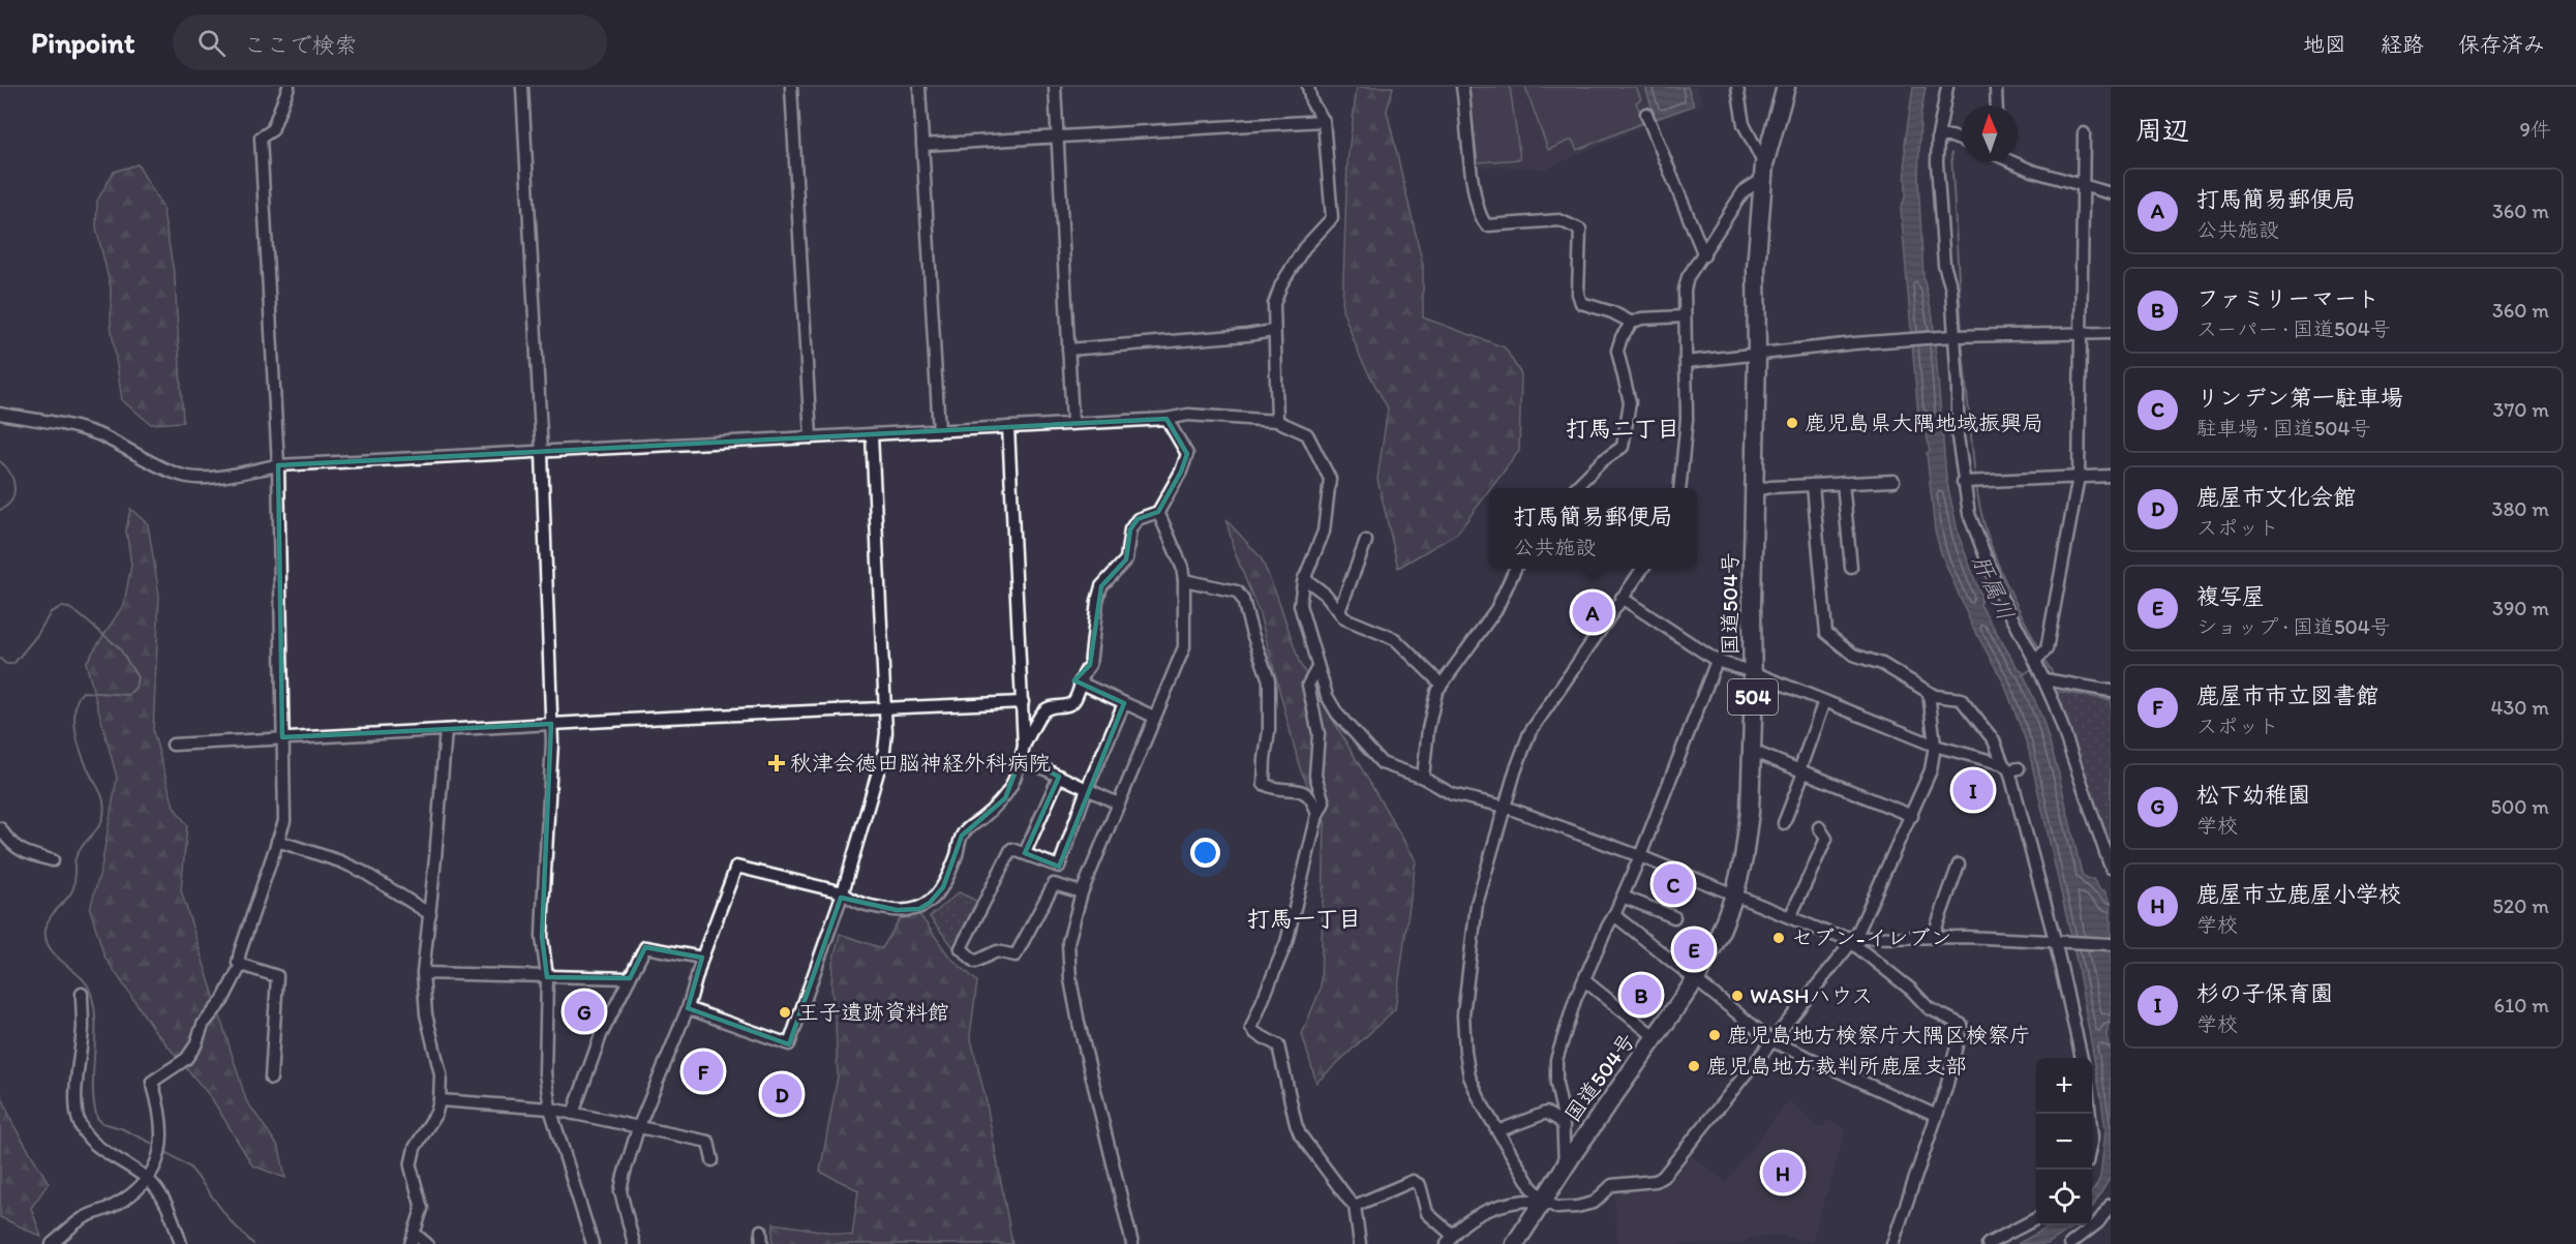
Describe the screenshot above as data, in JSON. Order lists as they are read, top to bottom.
{
  "streets": {
    "highway": ["国道504号", "504"]
  },
  "districts": ["打馬二丁目", "打馬一丁目"],
  "water": ["肝属川"],
  "places": {
    "other": [
      "鹿児島県大隅地域振興局",
      "セブン-イレブン",
      "WASHハウス",
      "王子遺跡資料館",
      "鹿児島地方検察庁大隅区検察庁",
      "鹿児島地方裁判所鹿屋支部"
    ],
    "health": ["秋津会徳田脳神経外科病院"]
  },
  "north": "top",
  "page": {
    "header": "Pinpoint",
    "search": "ここで検索",
    "nav": ["地図", "経路", "保存済み"],
    "heading": ["周辺", "9件"],
    "list": [
      {
        "mark": "A",
        "name": "打馬簡易郵便局",
        "note": "公共施設",
        "value": "360 m"
      },
      {
        "mark": "B",
        "name": "ファミリーマート",
        "note": "スーパー · 国道504号",
        "value": "360 m"
      },
      {
        "mark": "C",
        "name": "リンデン第一駐車場",
        "note": "駐車場 · 国道504号",
        "value": "370 m"
      },
      {
        "mark": "D",
        "name": "鹿屋市文化会館",
        "note": "スポット",
        "value": "380 m"
      },
      {
        "mark": "E",
        "name": "複写屋",
        "note": "ショップ · 国道504号",
        "value": "390 m"
      },
      {
        "mark": "F",
        "name": "鹿屋市市立図書館",
        "note": "スポット",
        "value": "430 m"
      },
      {
        "mark": "G",
        "name": "松下幼稚園",
        "note": "学校",
        "value": "500 m"
      },
      {
        "mark": "H",
        "name": "鹿屋市立鹿屋小学校",
        "note": "学校",
        "value": "520 m"
      },
      {
        "mark": "I",
        "name": "杉の子保育園",
        "note": "学校",
        "value": "610 m"
      }
    ],
    "popup": ["打馬簡易郵便局", "公共施設"],
    "pins": [
      "A",
      "I",
      "C",
      "E",
      "B",
      "G",
      "F",
      "D",
      "H"
    ],
    "map_buttons": ["+", "−"]
  }
}
